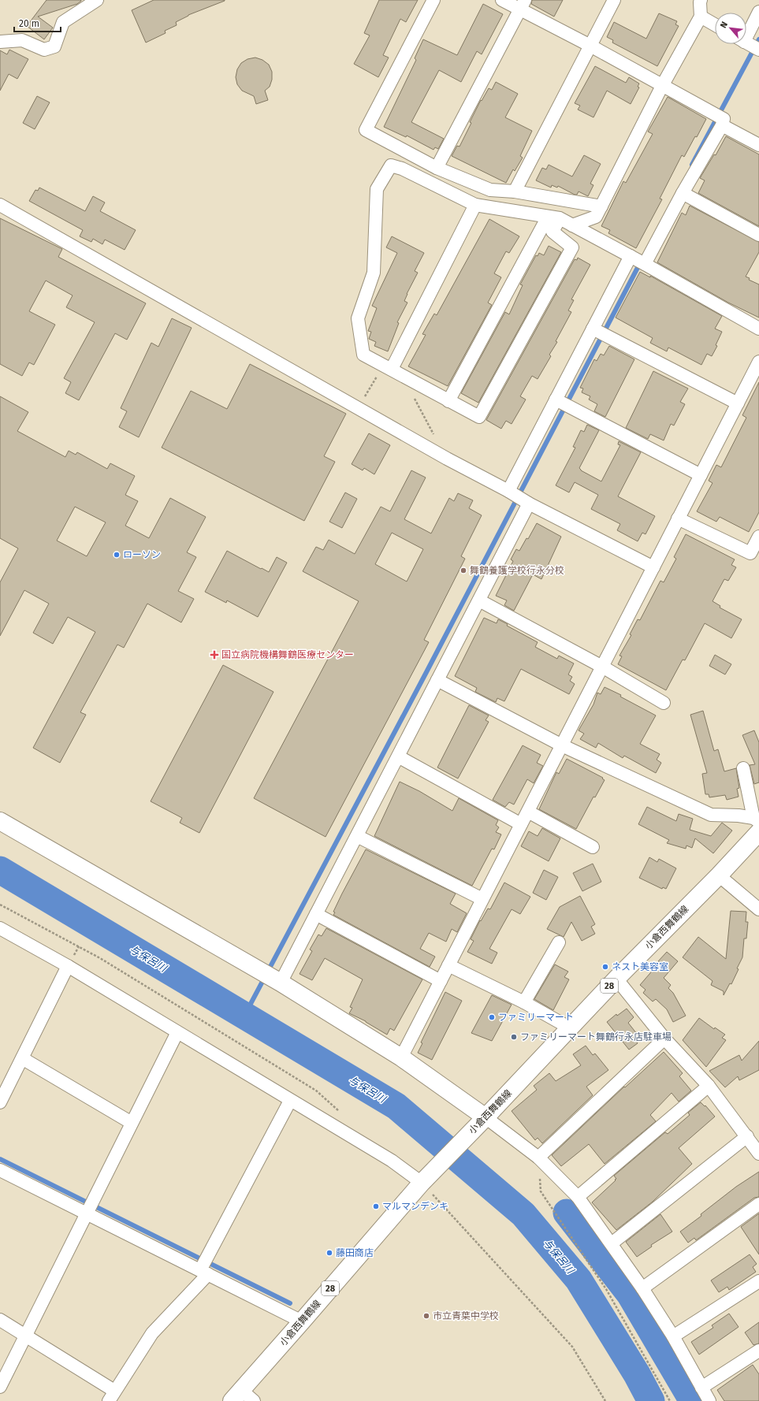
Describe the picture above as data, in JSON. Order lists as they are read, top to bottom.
{
  "streets": {
    "main road": ["小倉西舞鶴線", "28"]
  },
  "water": ["与保呂川"],
  "places": {
    "other": [
      "ローソン",
      "舞鶴養護学校行永分校",
      "ネスト美容室",
      "ファミリーマート",
      "ファミリーマート舞鶴行永店駐車場",
      "マルマンデンキ",
      "藤田商店",
      "市立青葉中学校"
    ],
    "health": ["国立病院機構舞鶴医療センター"]
  },
  "scale_bar": "20 m",
  "north": "top left"
}
